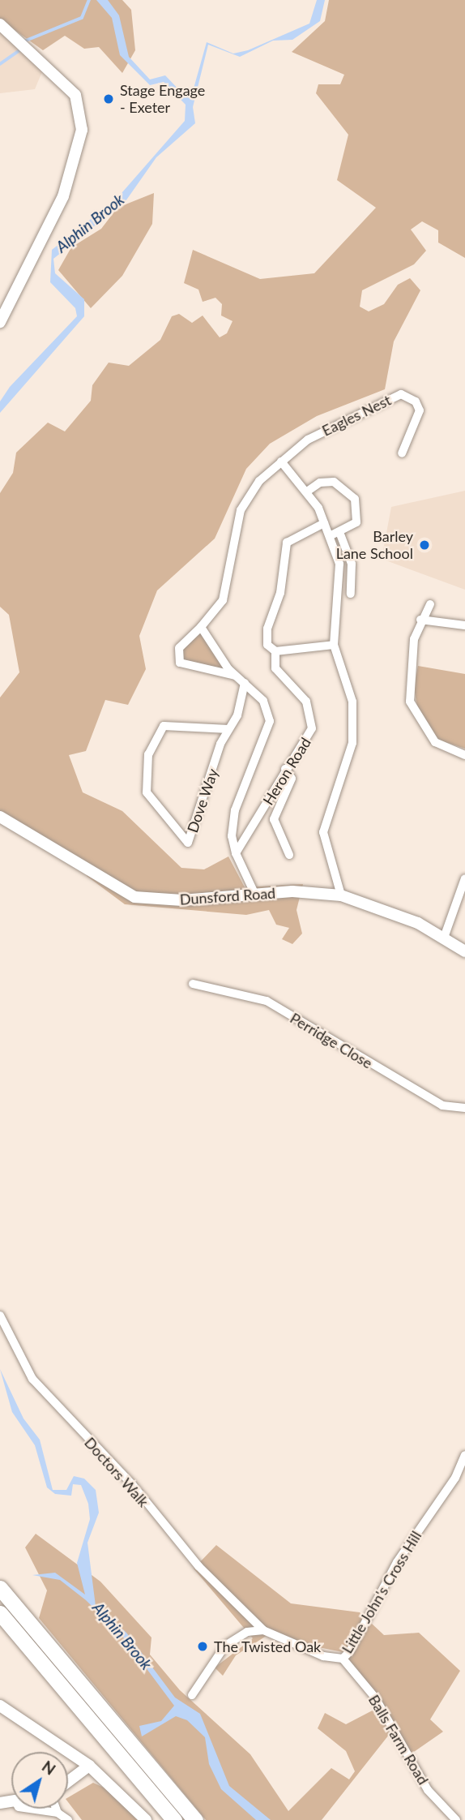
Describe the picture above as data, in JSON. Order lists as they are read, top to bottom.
{
  "streets": {
    "street": [
      "Eagles Nest",
      "Heron Road",
      "Dove Way",
      "Dunsford Road",
      "Perridge Close",
      "Doctors Walk",
      "Little John's Cross Hill",
      "Balls Farm Road"
    ]
  },
  "crossings": [
    ["Doctors Walk", "Little John's Cross Hill"],
    ["Little John's Cross Hill", "Balls Farm Road"]
  ],
  "water": ["Alphin Brook"],
  "places": ["Stage Engage - Exeter", "Barley Lane School", "The Twisted Oak"],
  "north": "top right"
}
